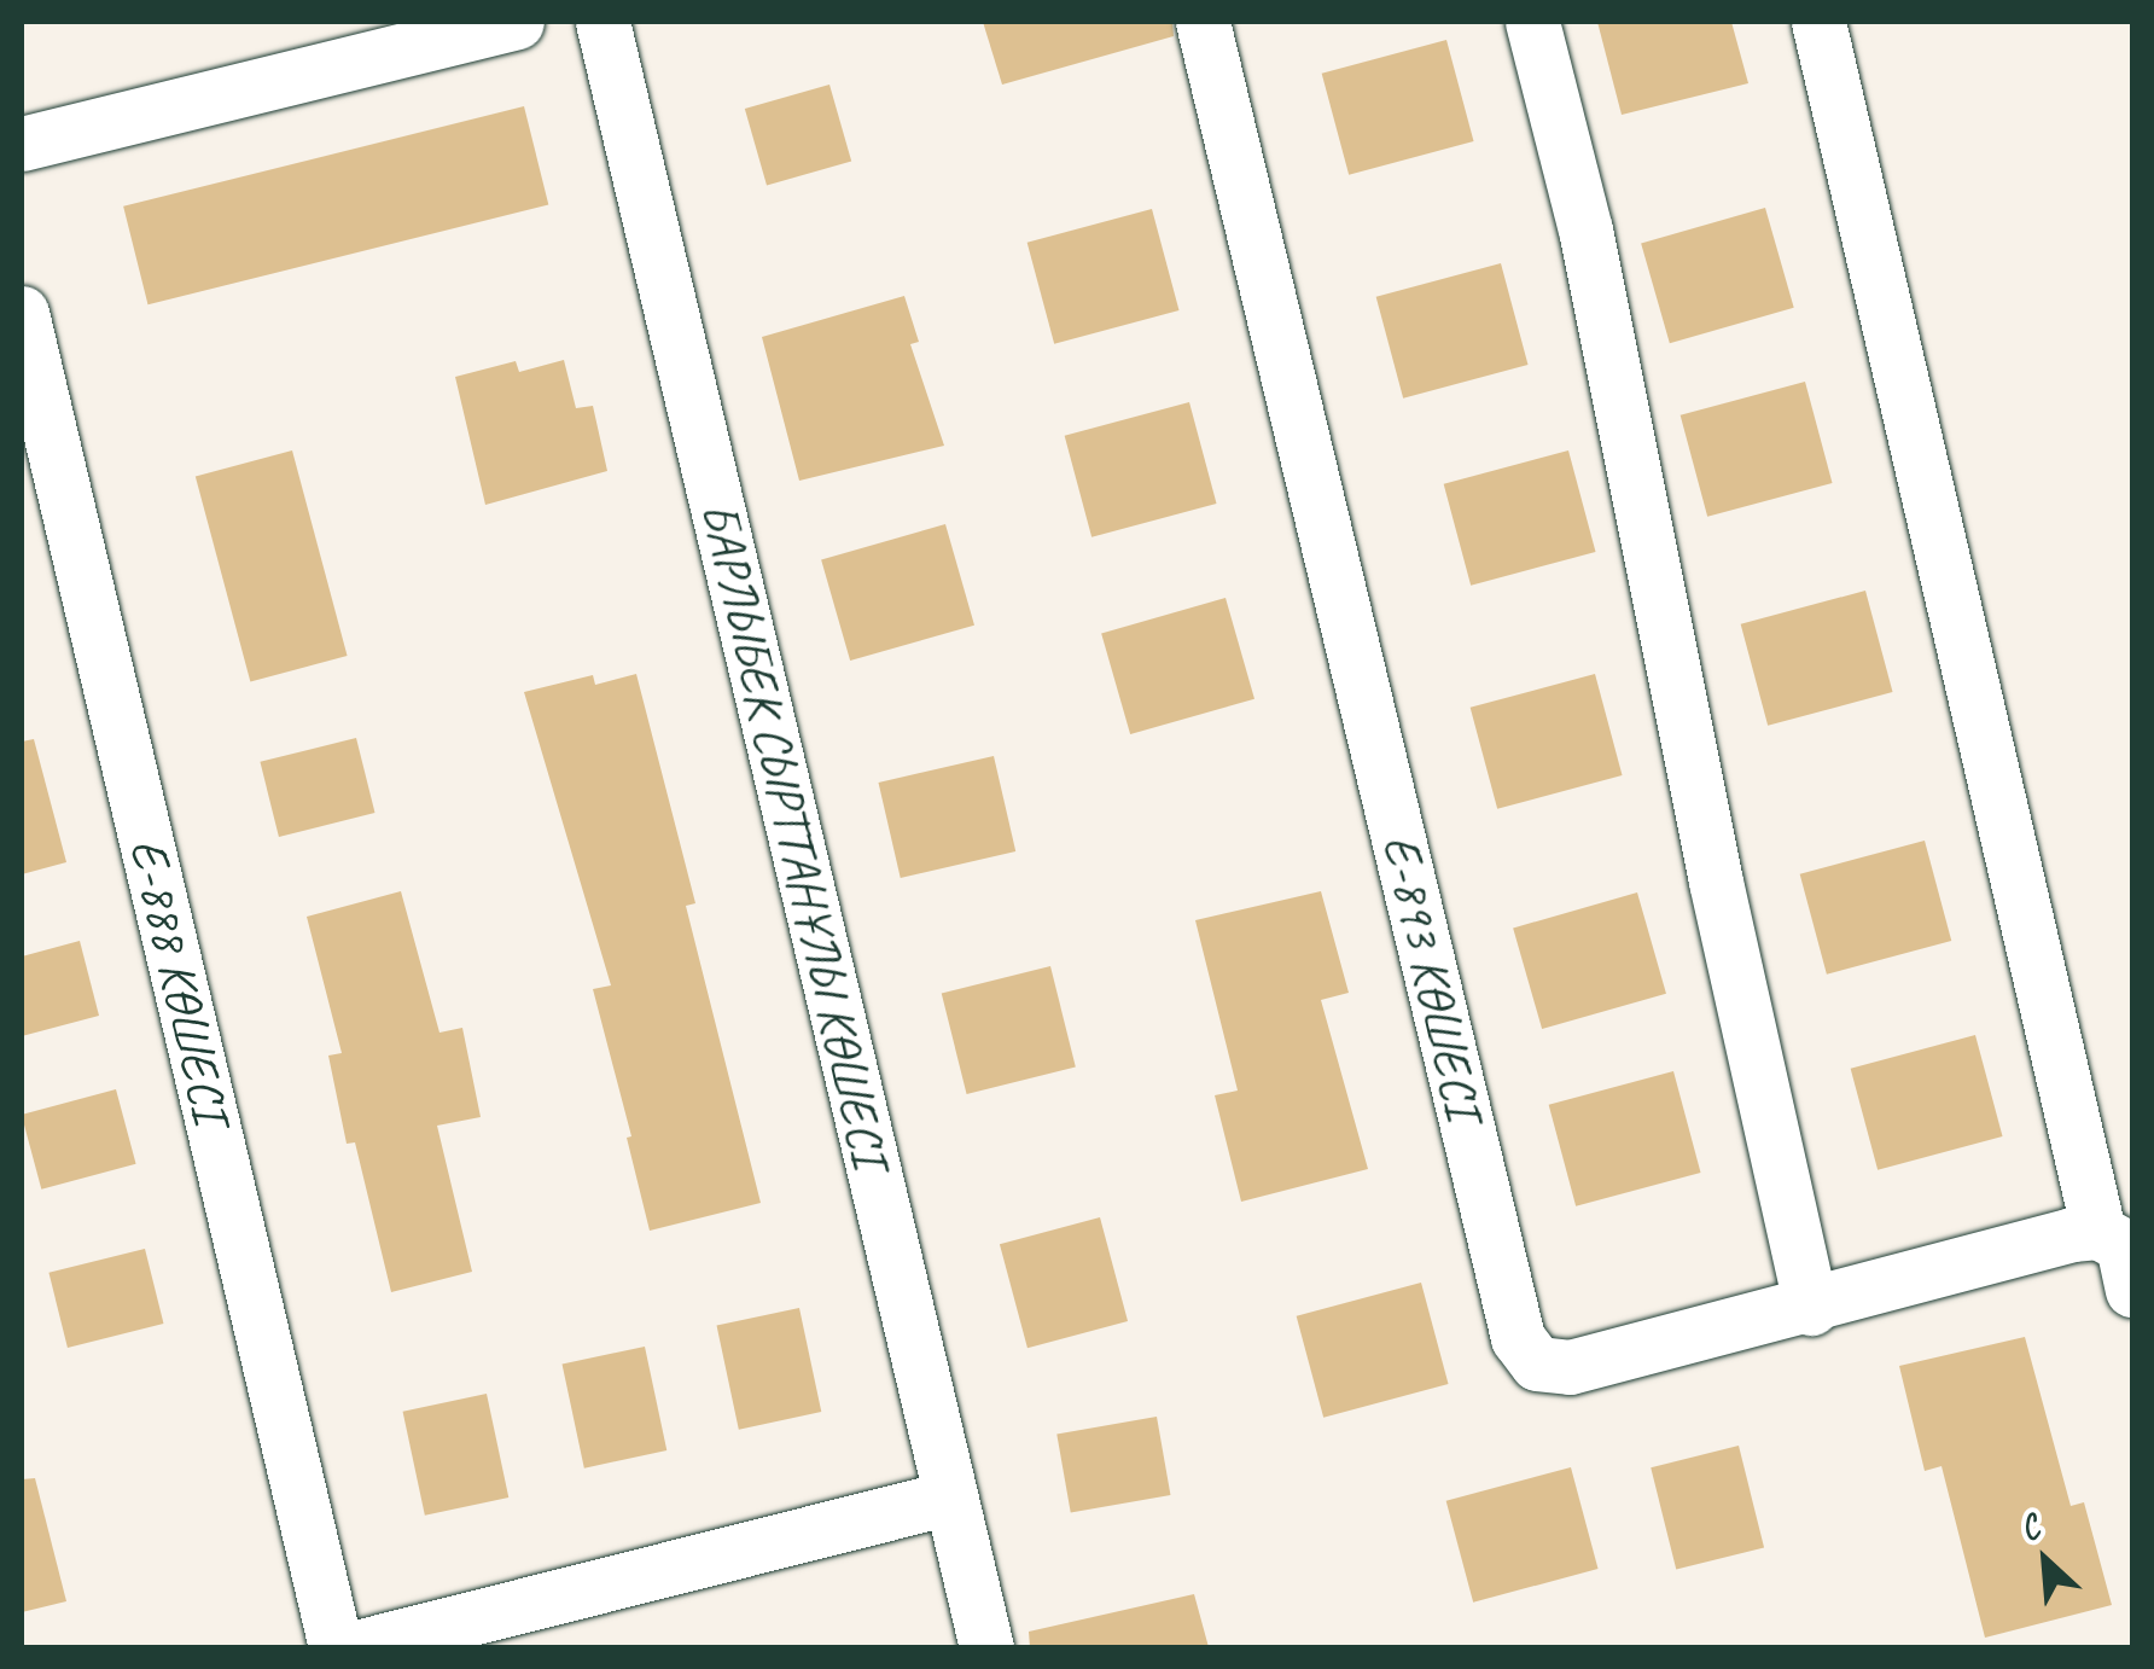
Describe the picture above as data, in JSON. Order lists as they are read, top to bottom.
{
  "streets": {
    "street": ["БАРЛЫБЕК СЫРТТАНҰЛЫ КӨШЕСІ", "Е-893 КӨШЕСІ", "Е-888 КӨШЕСІ"]
  },
  "north": "top left"
}
